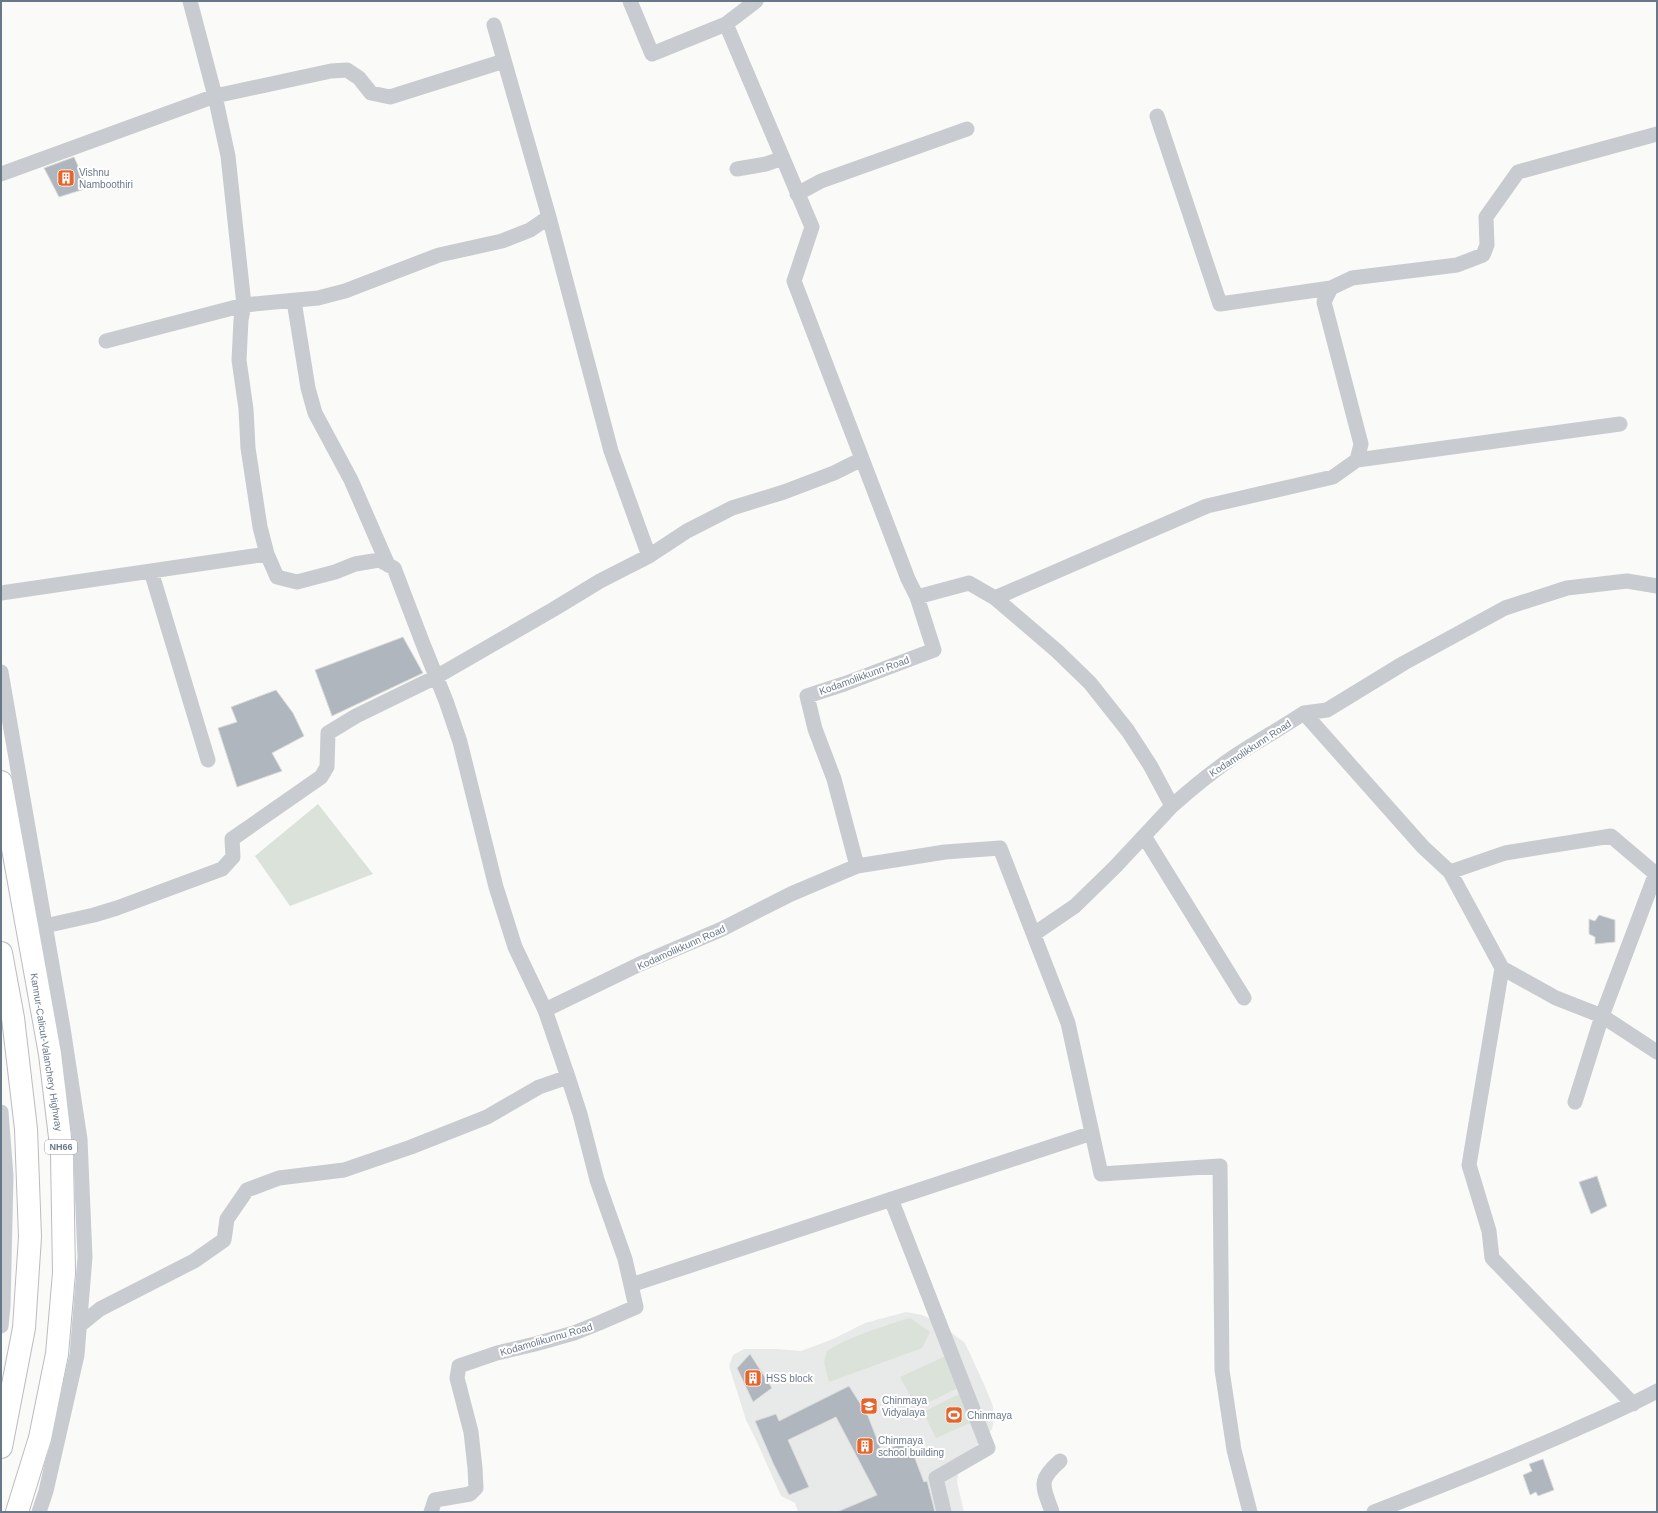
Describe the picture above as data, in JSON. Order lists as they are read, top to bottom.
{
  "streets": {
    "highway": ["Kannur-Calicut-Valanchery Highway", "NH66"],
    "street": ["Kodamolikkunn Road", "Kodamolikunnu Road"]
  },
  "places": {
    "building": ["Vishnu Namboothiri", "HSS block", "Chinmaya school building"],
    "school or university": ["Chinmaya Vidyalaya"],
    "sports": ["Chinmaya"]
  }
}
